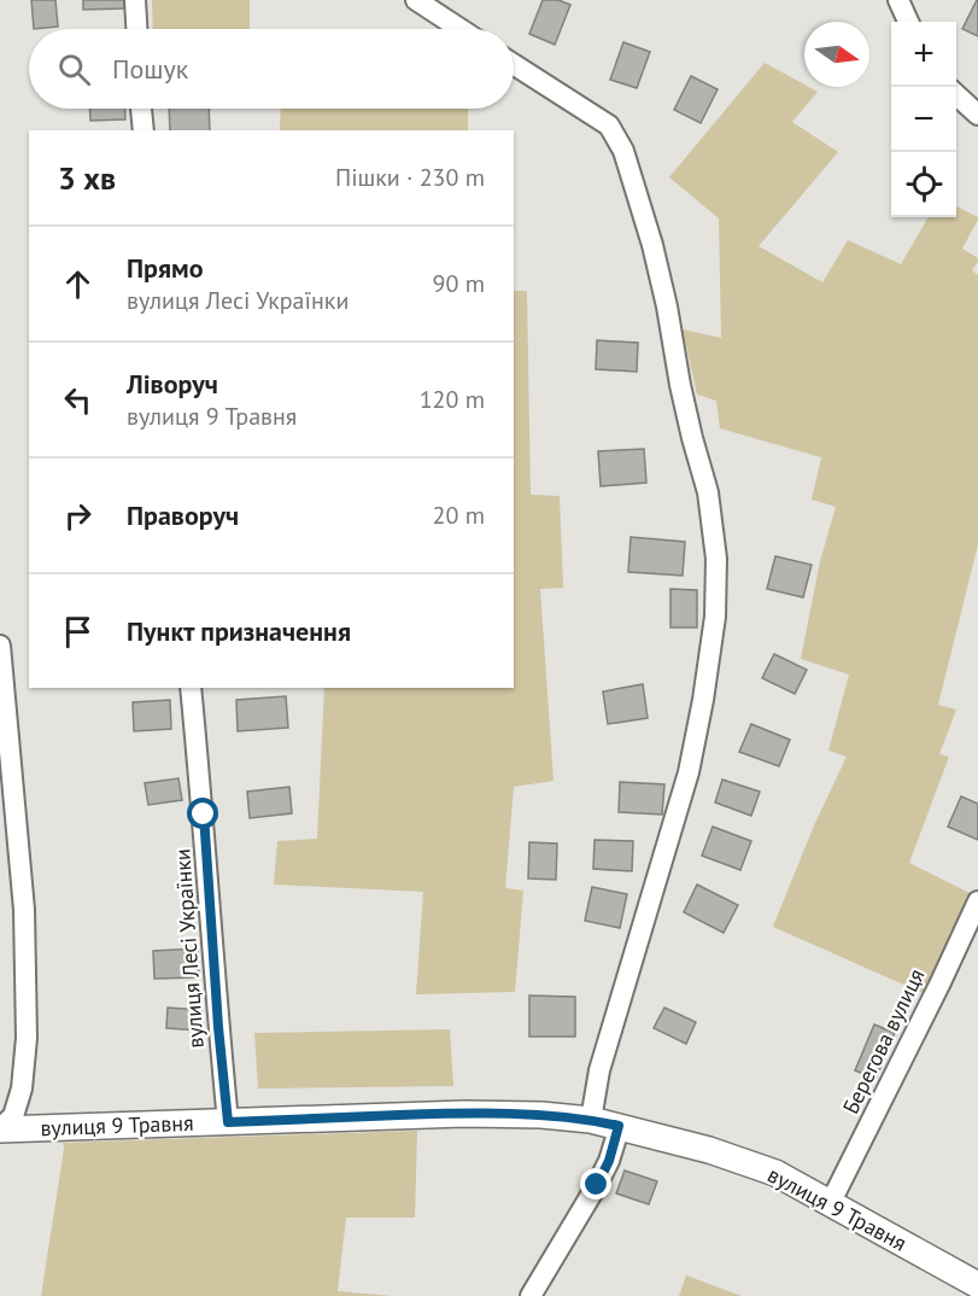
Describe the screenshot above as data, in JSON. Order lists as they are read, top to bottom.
{
  "streets": {
    "street": ["вулиця Лесі Українки", "Берегова вулиця", "вулиця 9 Травня"]
  },
  "crossings": [
    ["вулиця Лесі Українки", "вулиця 9 Травня"],
    ["Берегова вулиця", "вулиця 9 Травня"]
  ],
  "north": "right",
  "page": {
    "map_buttons": ["+", "−"],
    "search": "Пошук",
    "heading": ["3 хв", "Пішки · 230 m"],
    "list": [
      ["Прямо", "вулиця Лесі Українки", "90 m"],
      ["Ліворуч", "вулиця 9 Травня", "120 m"],
      ["Праворуч", "20 m"],
      "Пункт призначення"
    ]
  }
}
